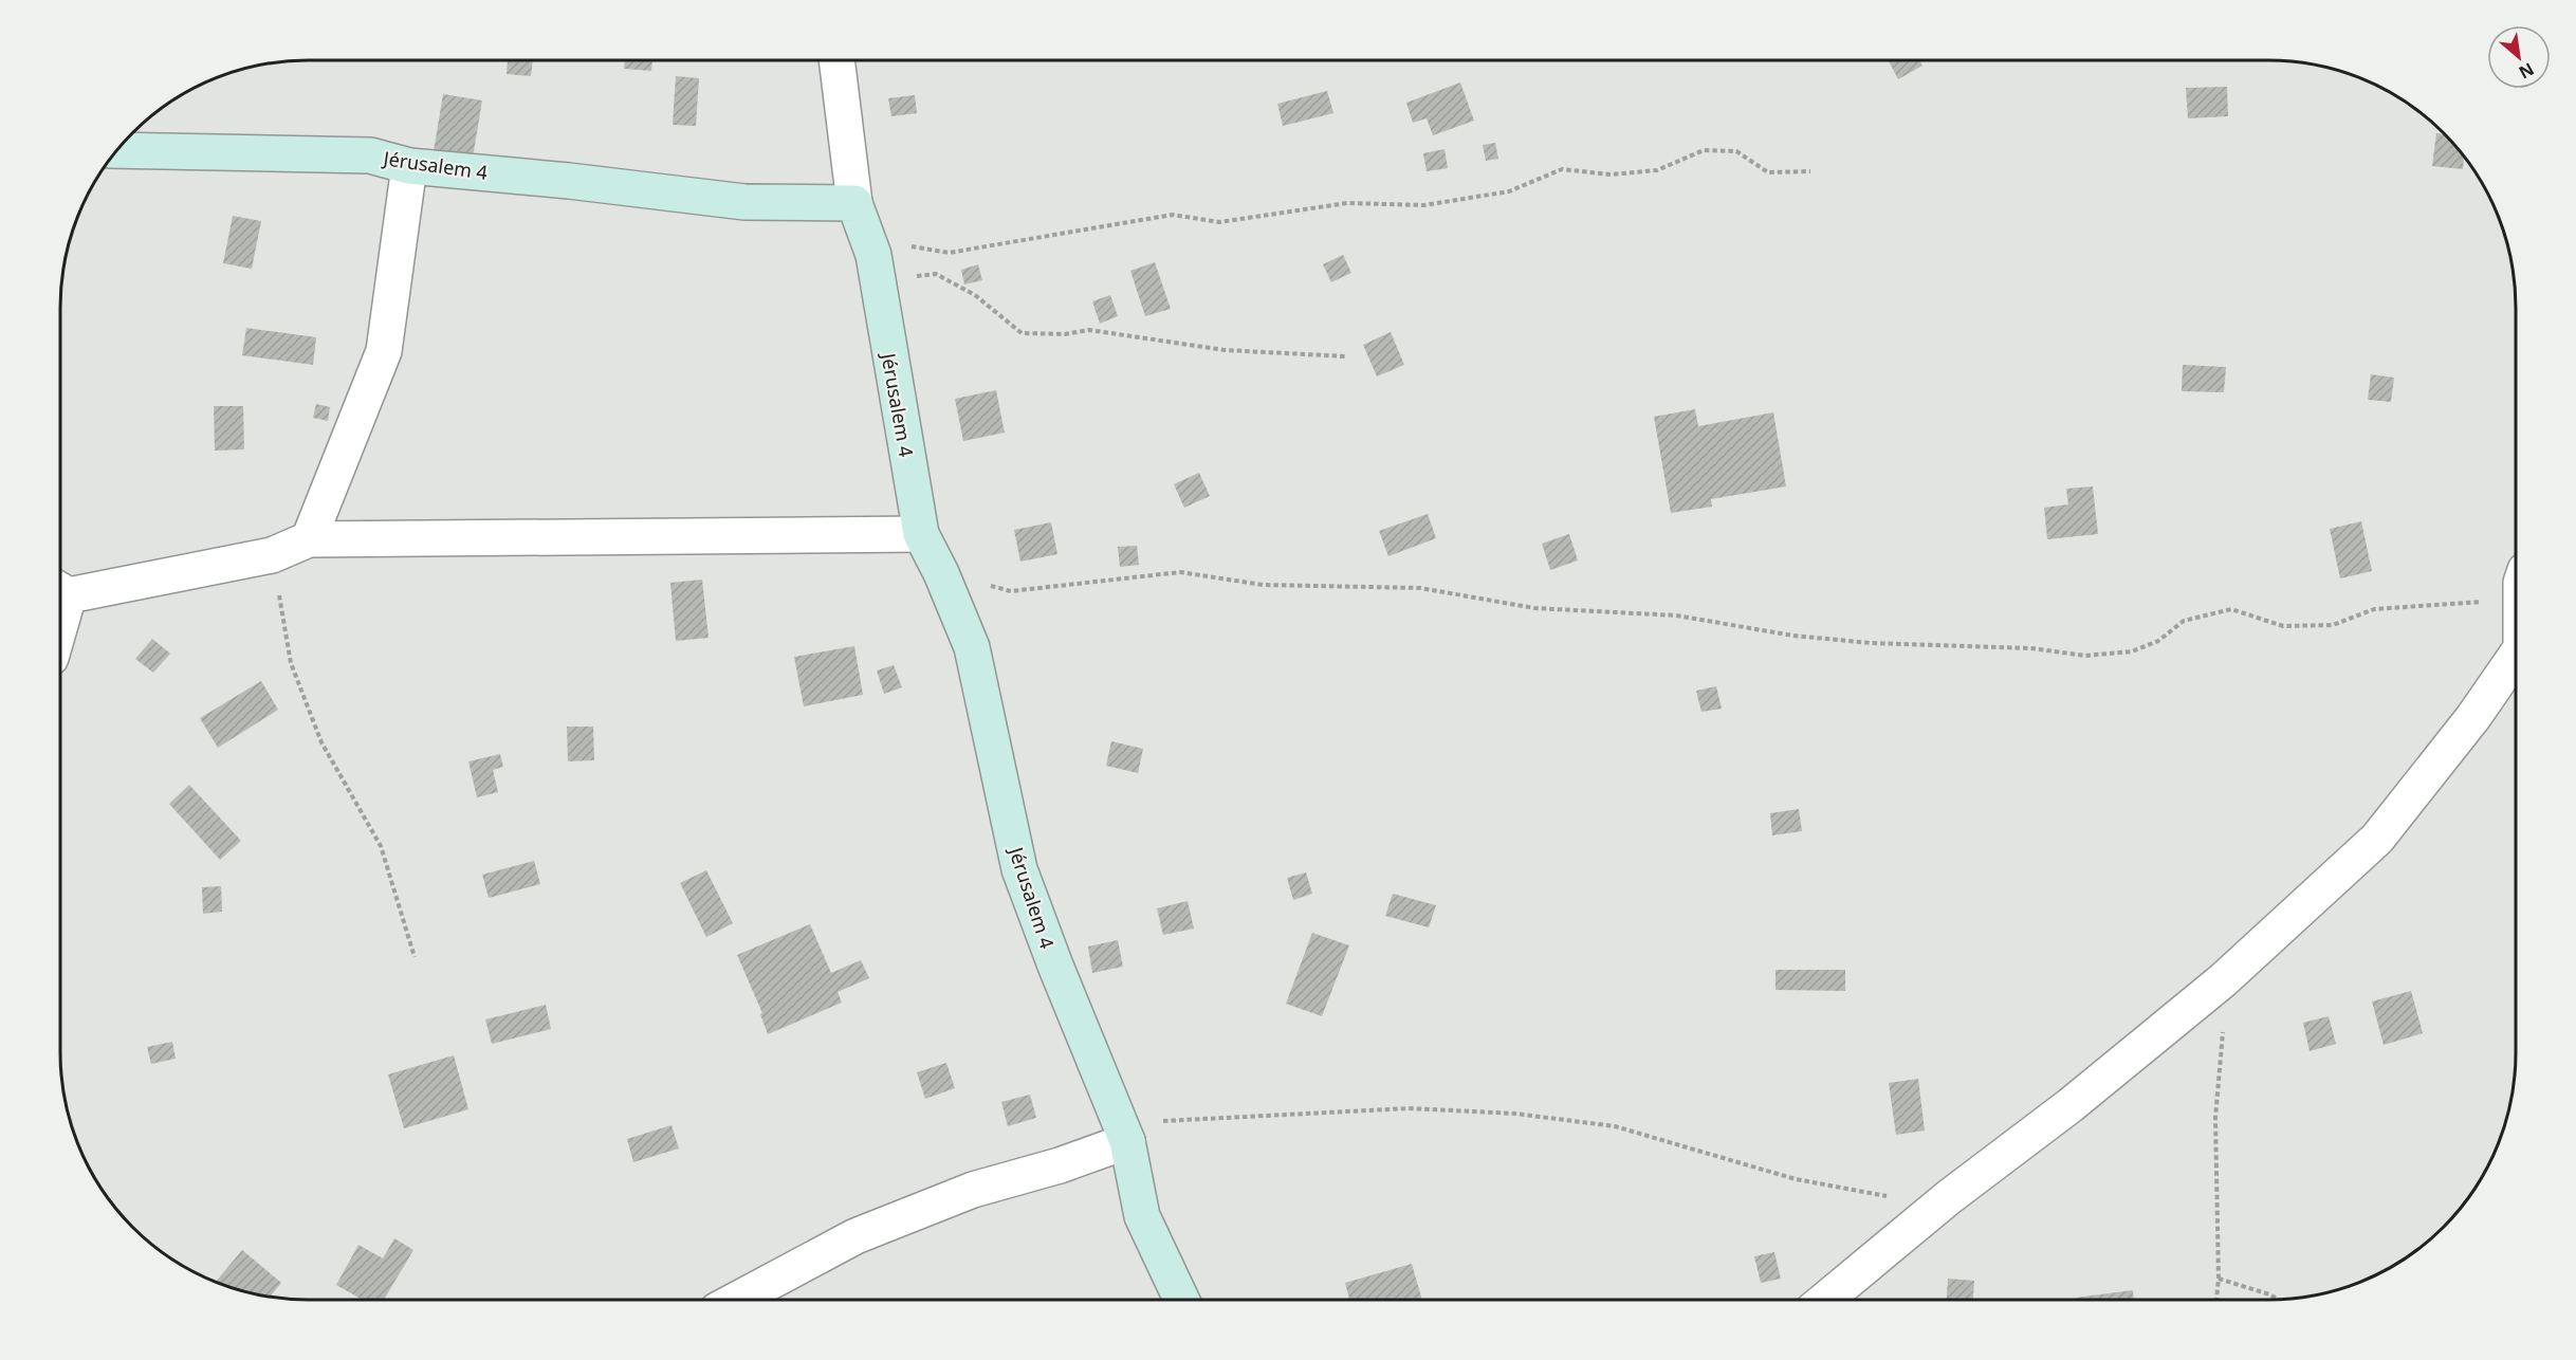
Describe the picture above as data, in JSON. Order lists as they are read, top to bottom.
{
  "streets": {
    "street": ["Jérusalem 4"]
  },
  "north": "bottom right"
}
